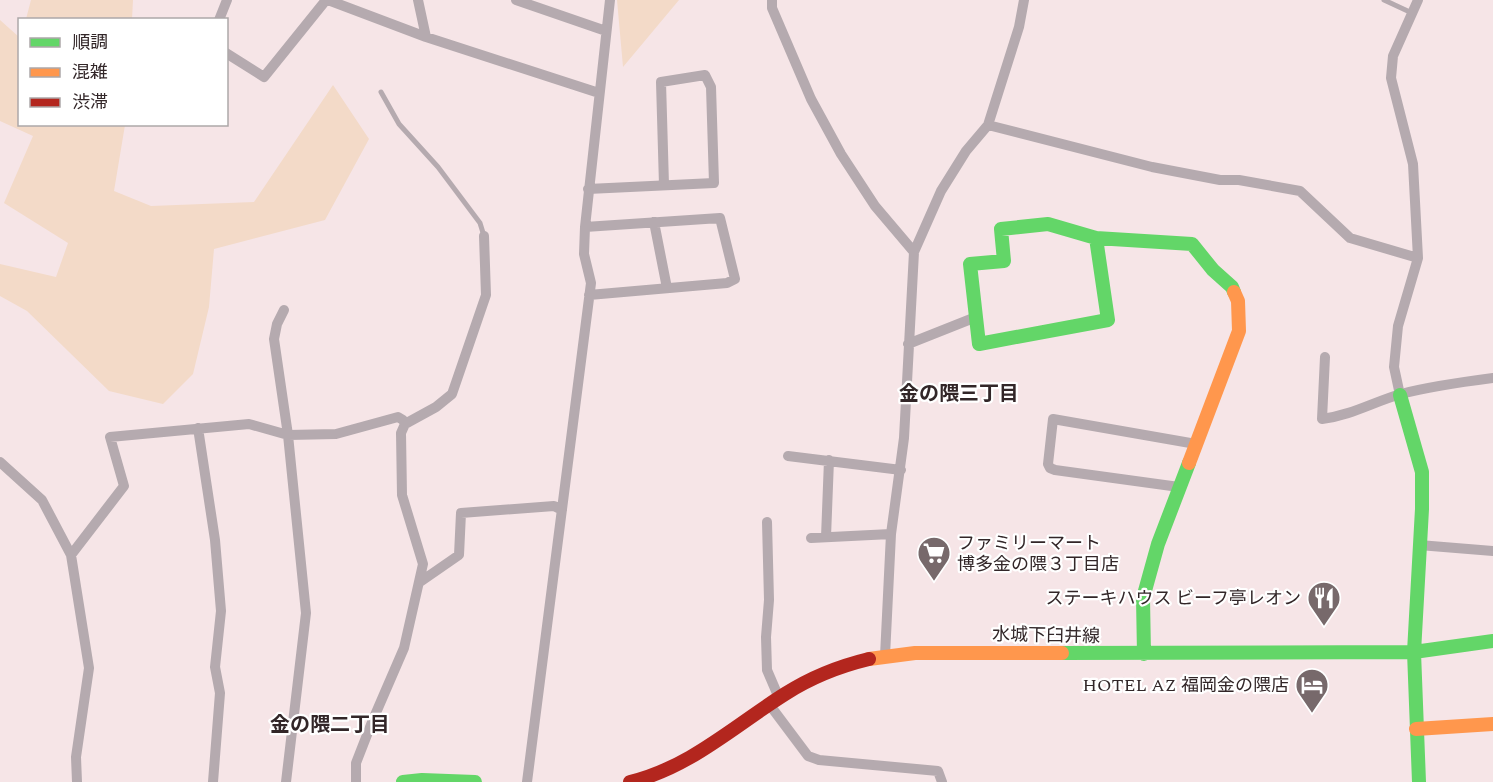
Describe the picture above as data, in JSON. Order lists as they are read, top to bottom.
{
  "streets": {
    "street": ["水城下臼井線"]
  },
  "districts": ["金の隈三丁目", "金の隈二丁目"],
  "places": {
    "supermarket": ["ファミリーマート 博多金の隈３丁目店"],
    "restaurant": ["ステーキハウス ビーフ亭レオン"],
    "hotel": ["HOTEL AZ 福岡金の隈店"]
  },
  "legend": ["順調", "混雑", "渋滞"]
}
